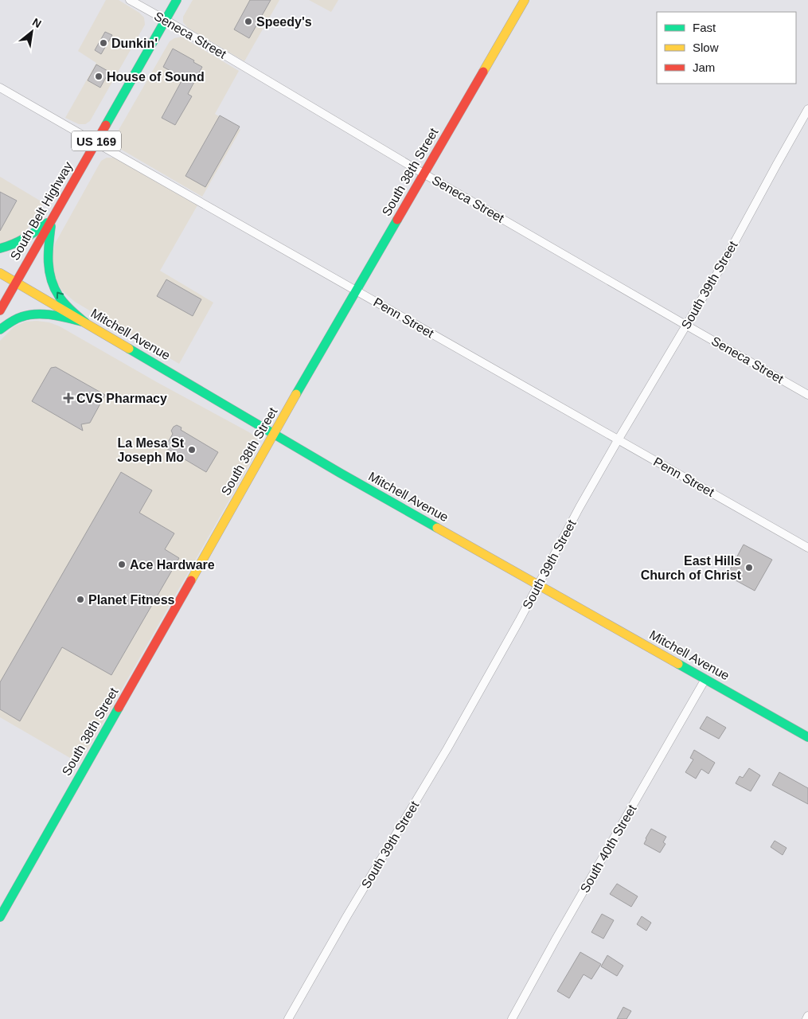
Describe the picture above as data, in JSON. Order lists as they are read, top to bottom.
{
  "streets": {
    "street": [
      "Seneca Street",
      "US 169",
      "South 38th Street",
      "South Belt Highway",
      "South 39th Street",
      "Penn Street",
      "Mitchell Avenue",
      "South 40th Street"
    ]
  },
  "crossings": [
    ["Seneca Street", "South 38th Street"],
    ["Seneca Street", "South Belt Highway"],
    ["Seneca Street", "South 39th Street"],
    ["South 38th Street", "Penn Street"],
    ["South 38th Street", "Mitchell Avenue"],
    ["South Belt Highway", "Penn Street"],
    ["South Belt Highway", "Mitchell Avenue"],
    ["South 39th Street", "Penn Street"],
    ["South 39th Street", "Mitchell Avenue"],
    ["Mitchell Avenue", "South 40th Street"]
  ],
  "places": {
    "other": [
      "Speedy's",
      "Dunkin'",
      "House of Sound",
      "La Mesa St Joseph Mo",
      "Ace Hardware",
      "East Hills Church of Christ",
      "Planet Fitness"
    ],
    "health": ["CVS Pharmacy"]
  },
  "legend": ["Fast", "Slow", "Jam"],
  "north": "top right"
}
